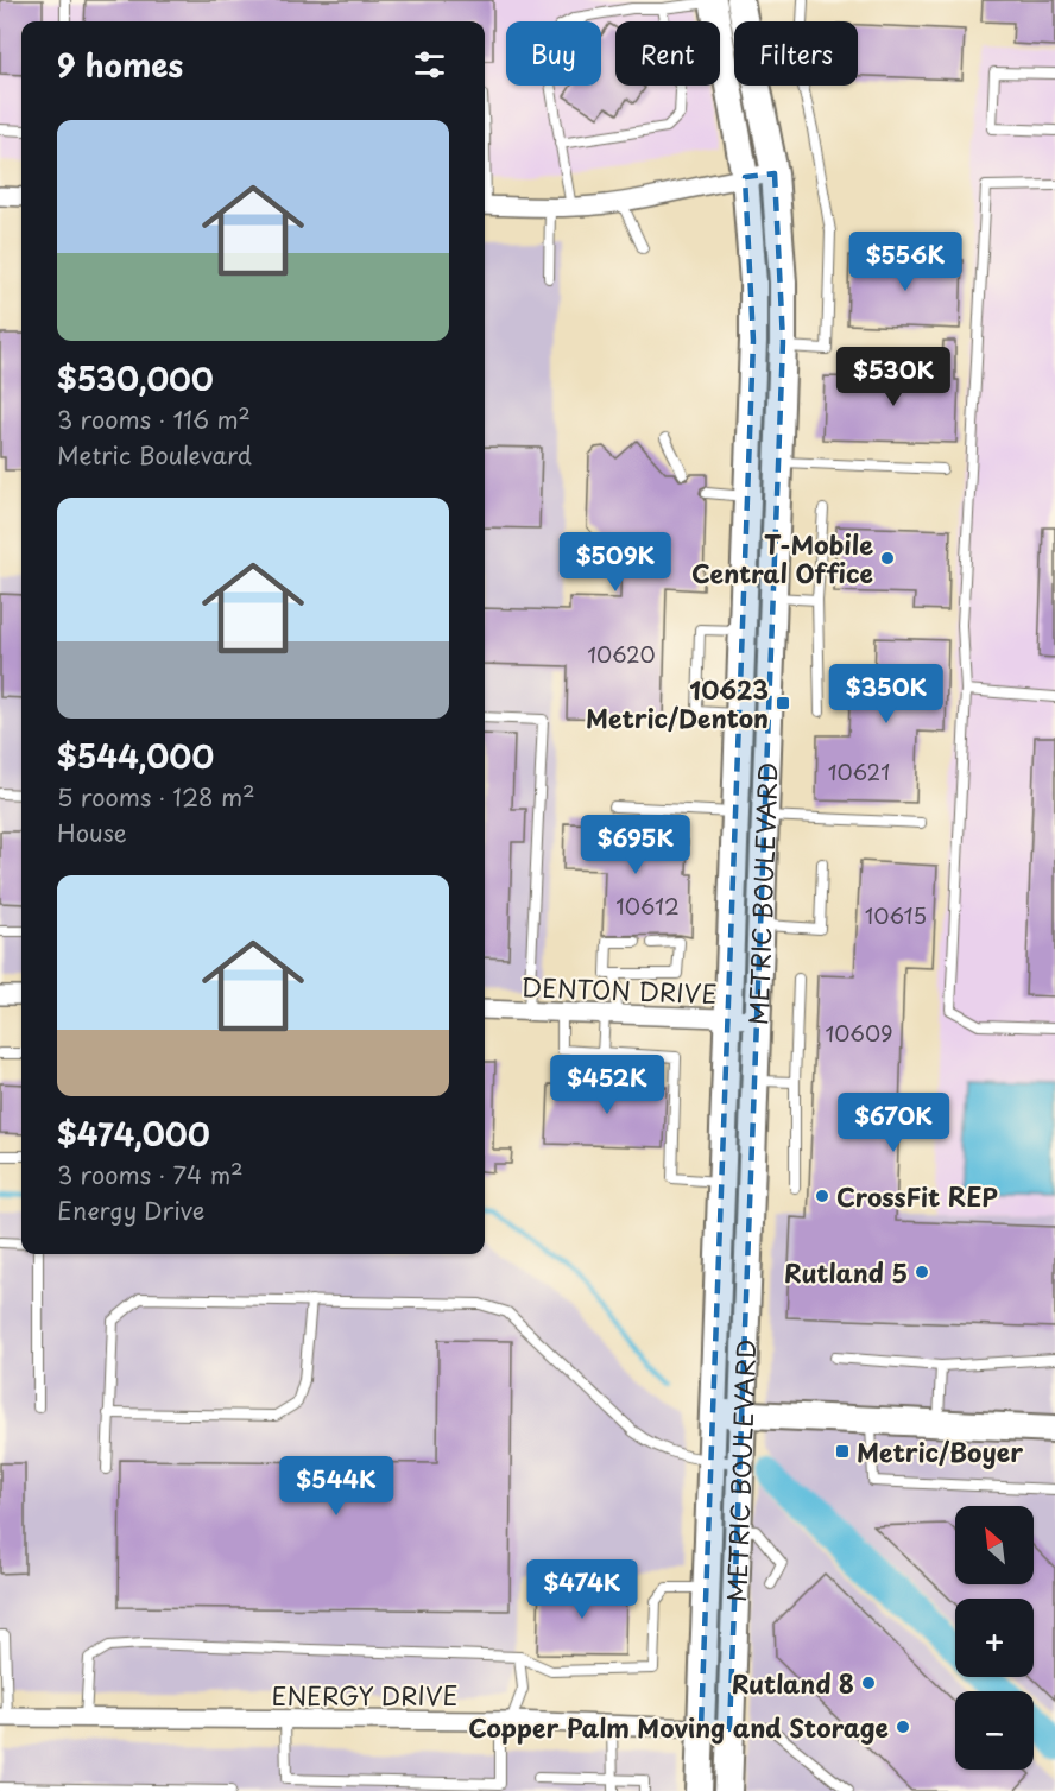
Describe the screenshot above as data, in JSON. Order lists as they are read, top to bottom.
{
  "streets": {
    "main road": ["METRIC BOULEVARD"],
    "street": ["DENTON DRIVE", "ENERGY DRIVE"]
  },
  "crossings": [
    ["METRIC BOULEVARD", "DENTON DRIVE"],
    ["METRIC BOULEVARD", "ENERGY DRIVE"]
  ],
  "places": {
    "other": [
      "T-Mobile Central Office",
      "CrossFit REP",
      "Rutland 5",
      "Rutland 8",
      "Copper Palm Moving and Storage"
    ],
    "transit": ["10623 Metric/Denton", "Metric/Boyer"]
  },
  "house_numbers": [
    "10620",
    "10621",
    "10612",
    "10615",
    "10609"
  ],
  "north": "top left",
  "page": {
    "chip": ["Buy", "Rent", "Filters"],
    "heading": "9 homes",
    "list": [
      {
        "name": "$530,000",
        "note": "3 rooms · 116 m² · Metric Boulevard"
      },
      {
        "name": "$544,000",
        "note": "5 rooms · 128 m² · House"
      },
      {
        "name": "$474,000",
        "note": "3 rooms · 74 m² · Energy Drive"
      }
    ],
    "price": [
      "$556K",
      "$530K",
      "$509K",
      "$350K",
      "$695K",
      "$452K",
      "$670K",
      "$544K",
      "$474K"
    ],
    "map_buttons": ["+", "−"]
  }
}
